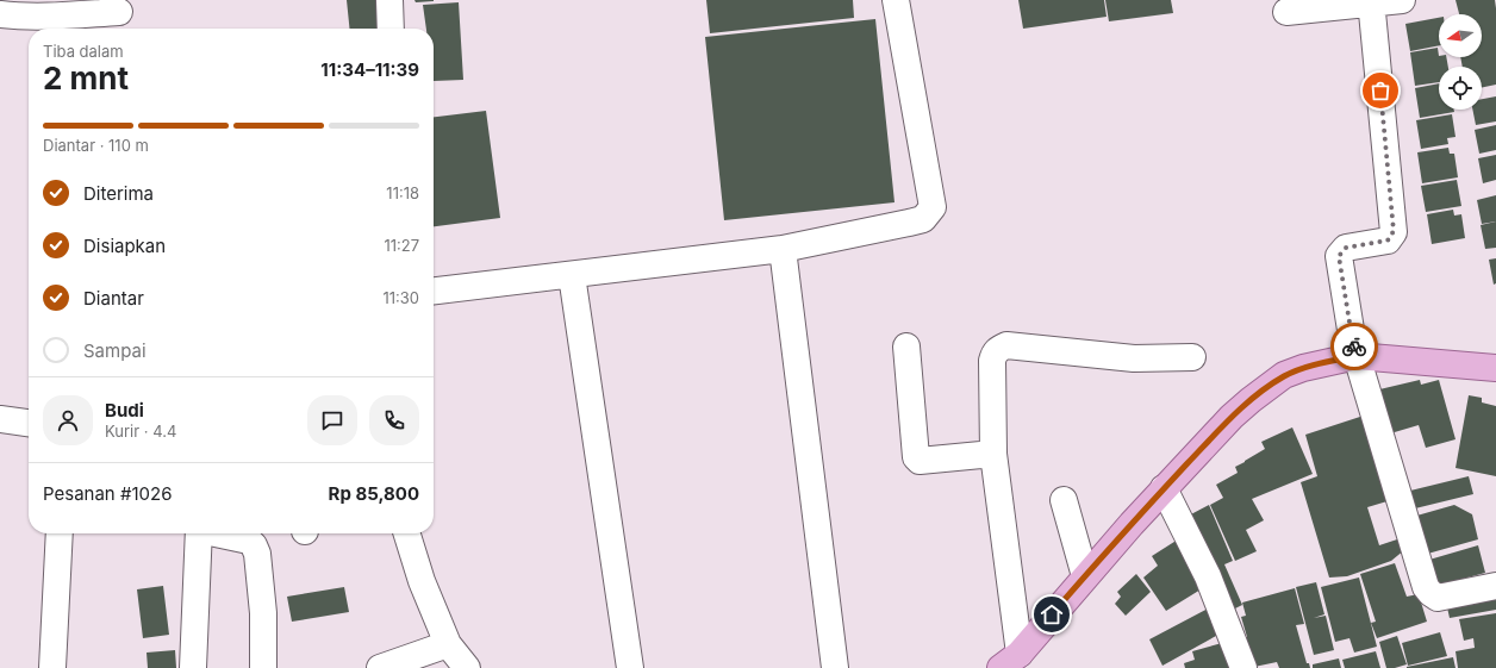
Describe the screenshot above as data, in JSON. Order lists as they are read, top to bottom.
{
  "north": "left",
  "page": {
    "heading": ["2 mnt", "Tiba dalam", "11:34–11:39"],
    "panel": [
      "Budi",
      "Kurir · 4.4",
      "Pesanan #1026",
      "Rp 85,800"
    ],
    "bar": "Diantar · 110 m",
    "list": [
      ["Diterima", "11:18"],
      ["Disiapkan", "11:27"],
      ["Diantar", "11:30"],
      "Sampai"
    ]
  }
}
